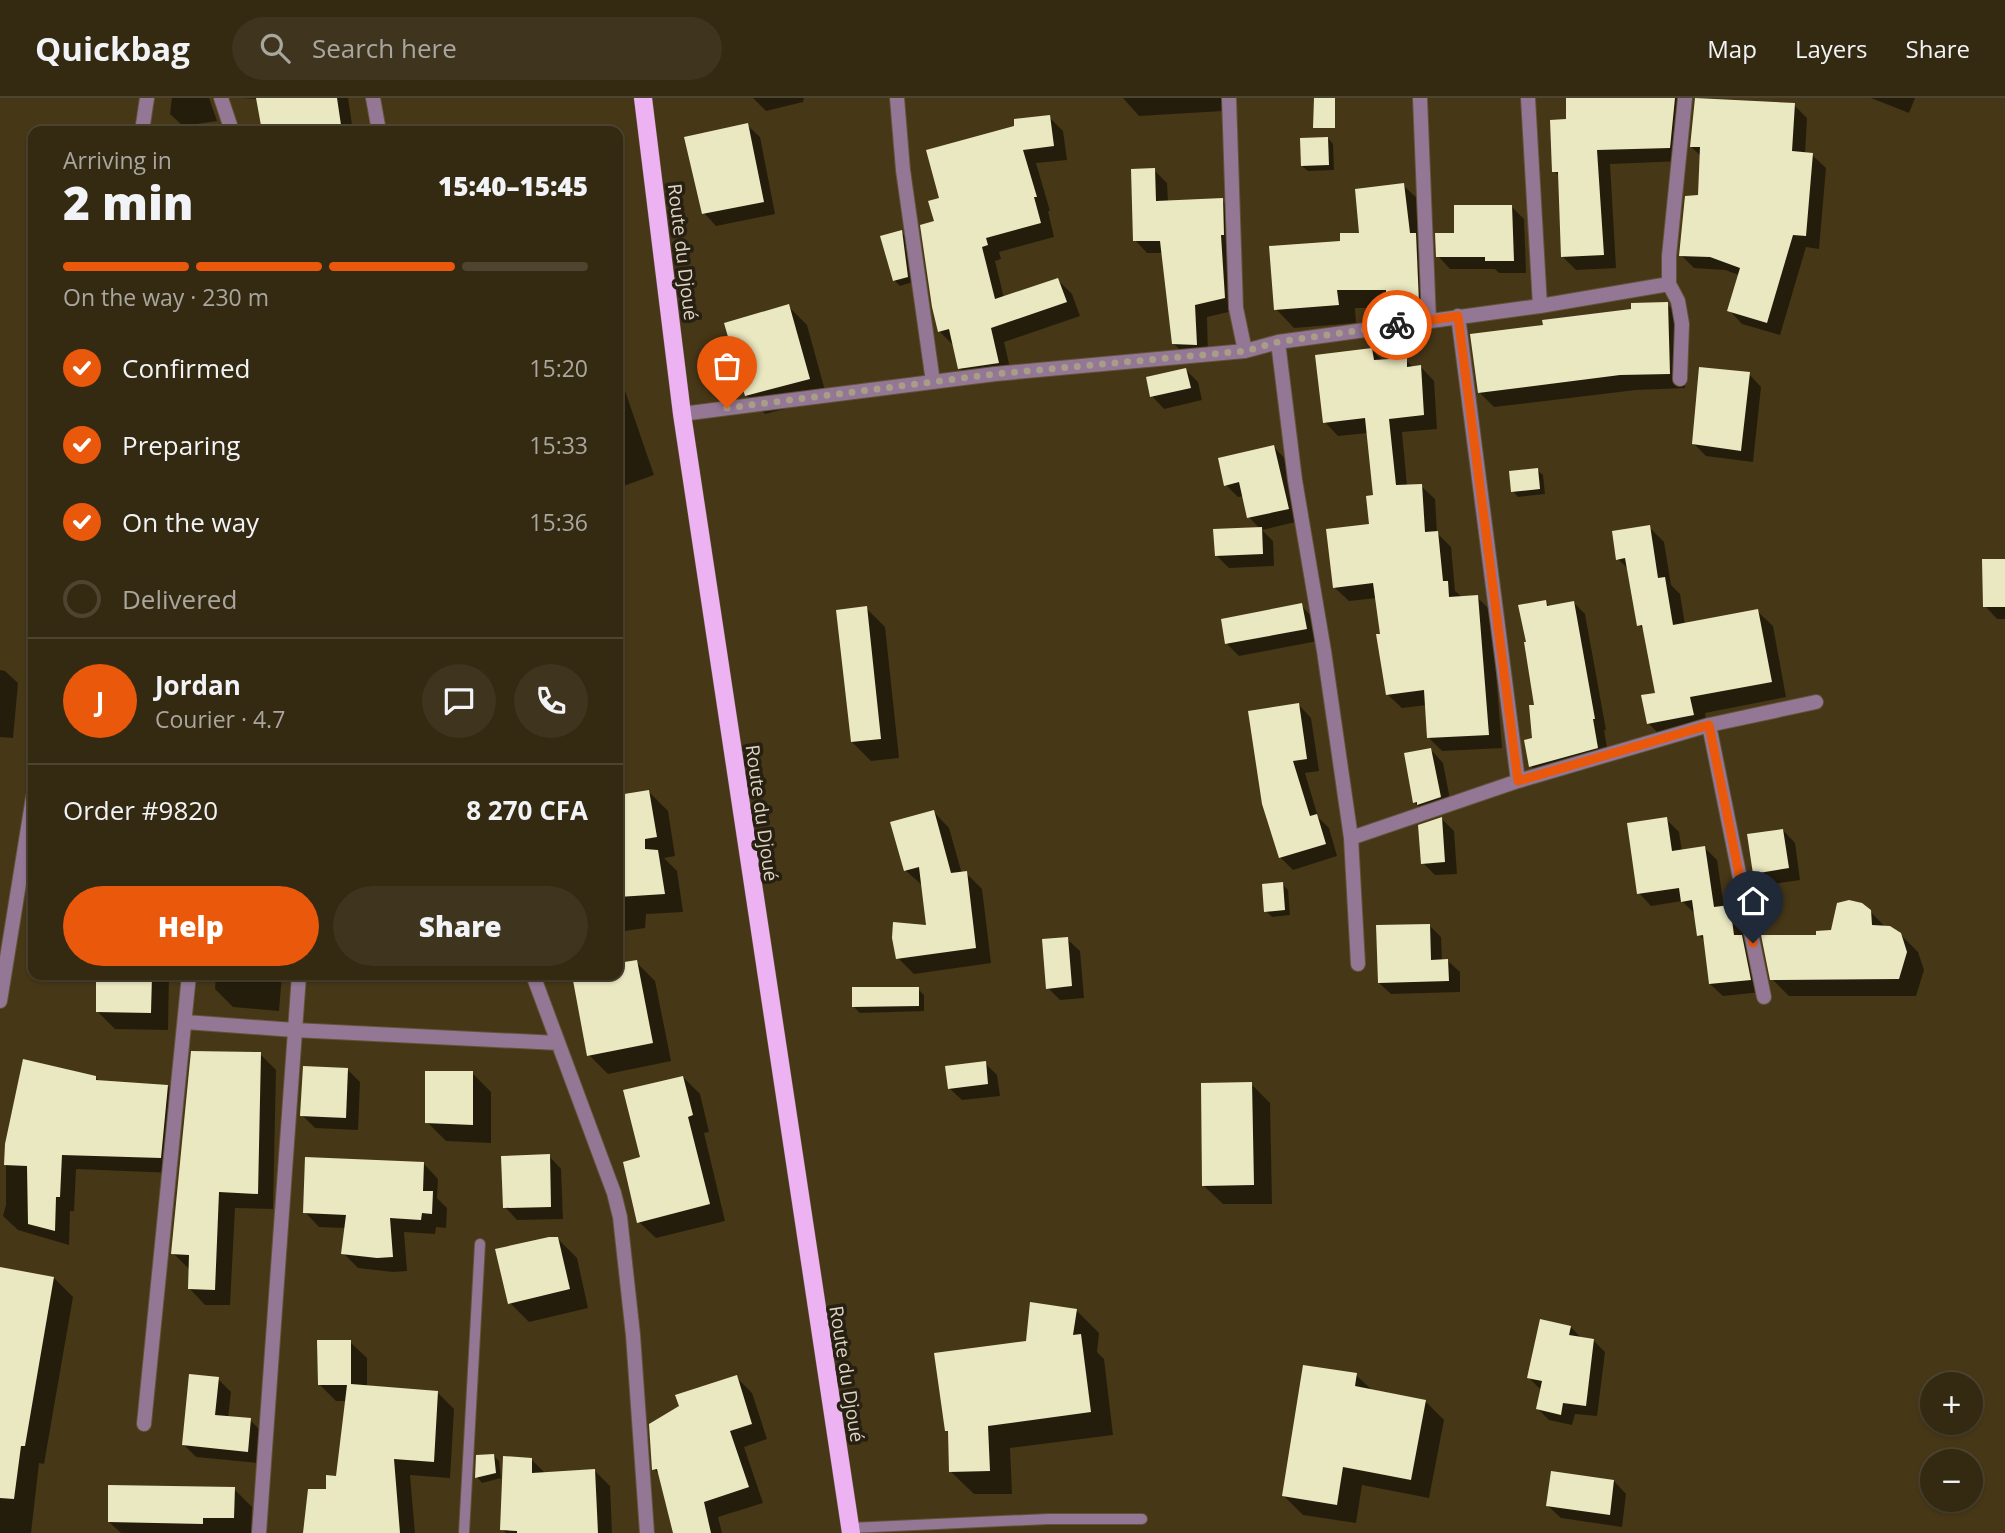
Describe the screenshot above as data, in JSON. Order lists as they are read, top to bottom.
{
  "streets": {
    "main road": ["Route du Djoué"]
  },
  "page": {
    "header": "Quickbag",
    "search": "Search here",
    "nav": ["Map", "Layers", "Share"],
    "heading": ["2 min", "Arriving in", "15:40–15:45"],
    "panel": [
      "Jordan",
      "Courier · 4.7",
      "Order #9820",
      "8 270 CFA"
    ],
    "bar": "On the way · 230 m",
    "list": [
      ["Confirmed", "15:20"],
      ["Preparing", "15:33"],
      ["On the way", "15:36"],
      "Delivered"
    ],
    "round": "J",
    "buttons": ["Help", "Share"],
    "map_buttons": ["+", "−"]
  }
}
